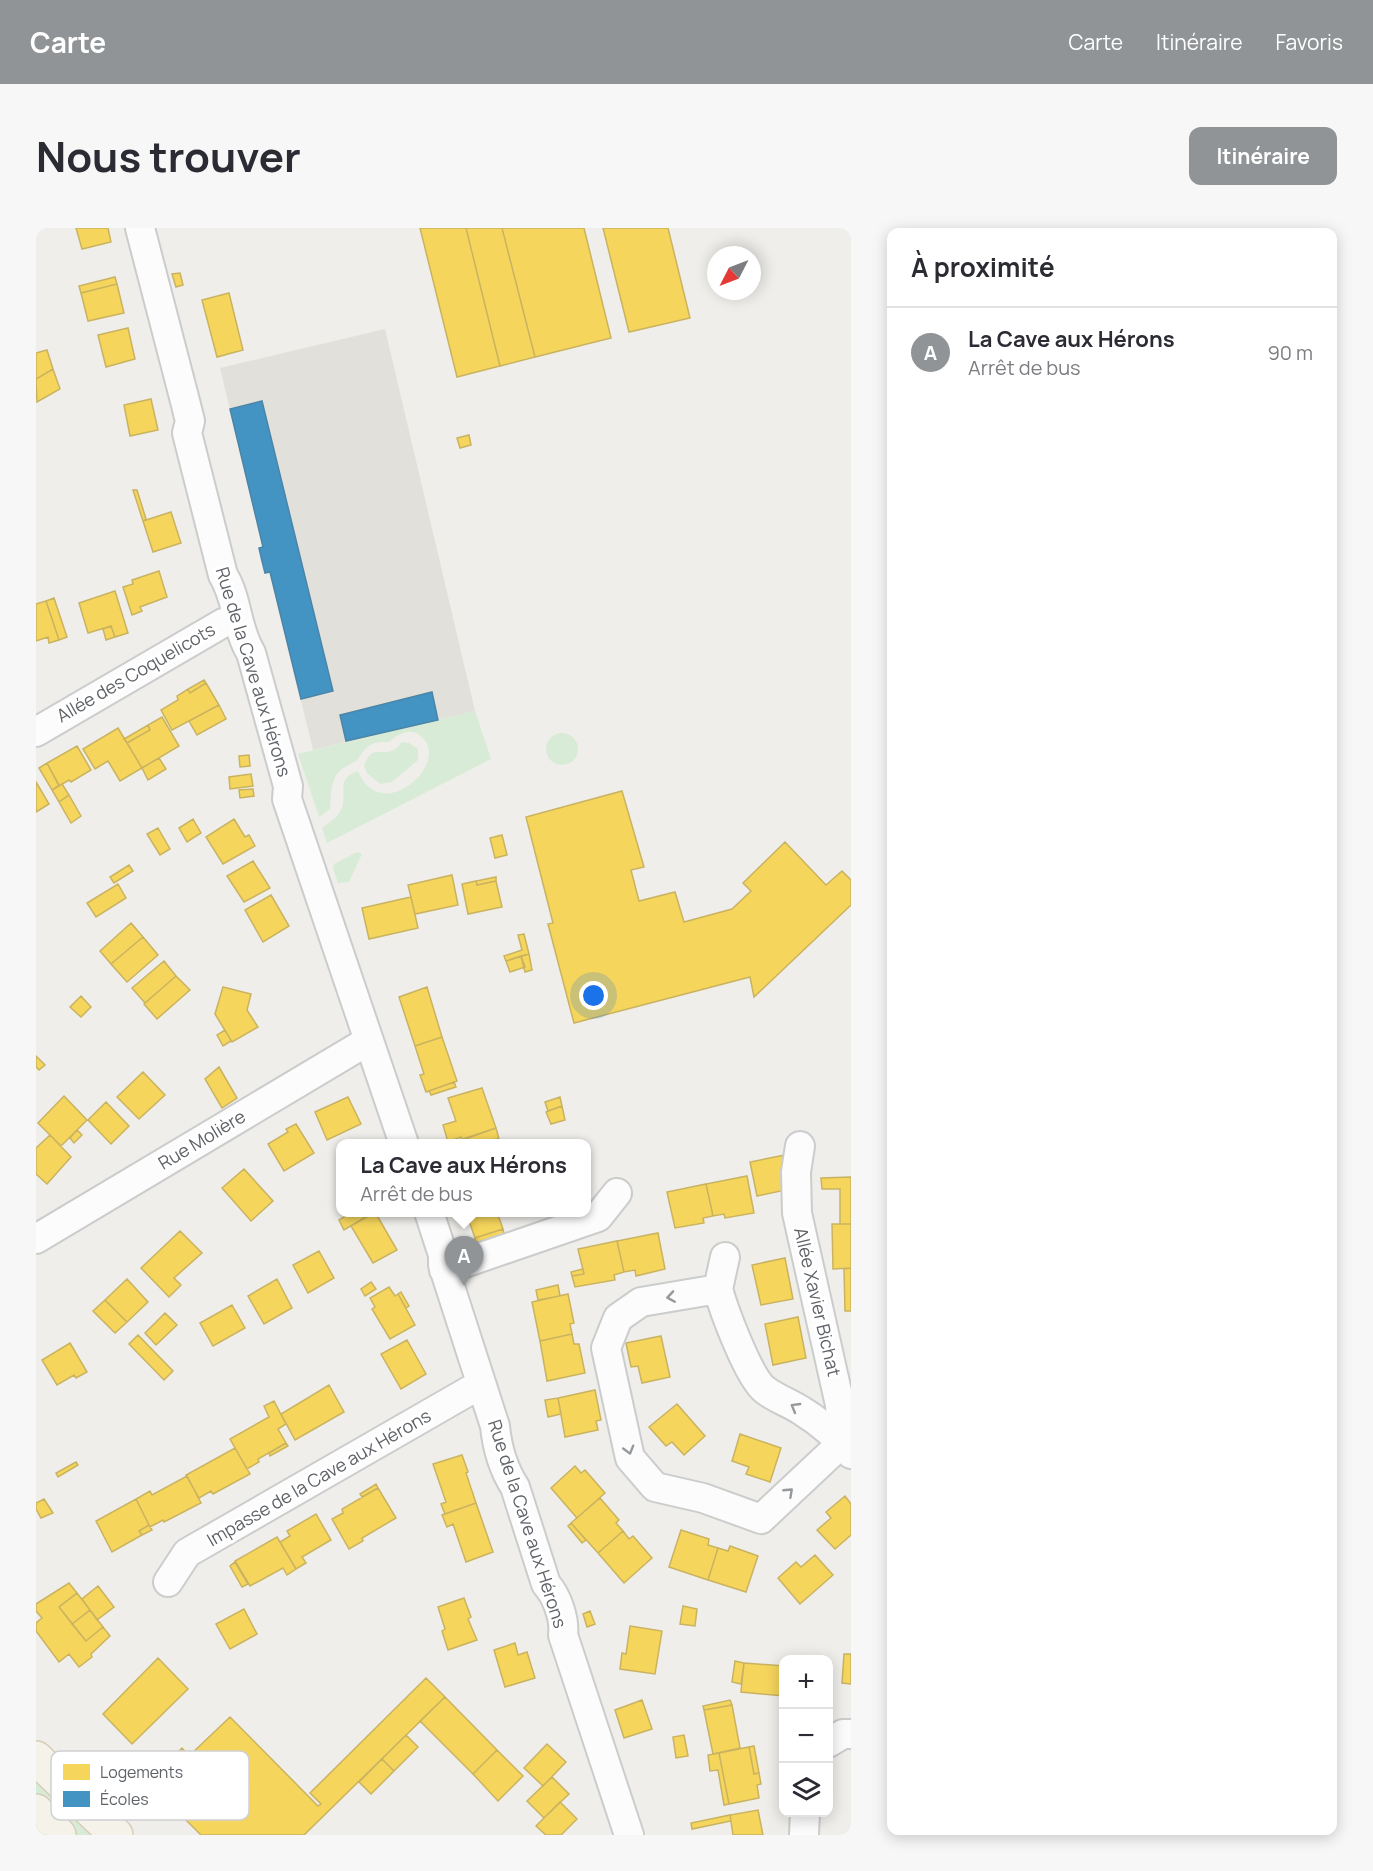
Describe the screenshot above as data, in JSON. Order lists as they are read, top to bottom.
{
  "streets": {
    "street": [
      "Rue de la Cave aux Hérons",
      "Allée des Coquelicots",
      "Rue Molière",
      "Allée Xavier Bichat",
      "Impasse de la Cave aux Hérons"
    ]
  },
  "crossings": [
    ["Rue de la Cave aux Hérons", "Allée des Coquelicots"],
    ["Rue de la Cave aux Hérons", "Rue Molière"],
    ["Rue de la Cave aux Hérons", "Impasse de la Cave aux Hérons"]
  ],
  "legend": ["Logements", "Écoles"],
  "north": "bottom left",
  "page": {
    "header": "Carte",
    "nav": ["Carte", "Itinéraire", "Favoris"],
    "title": "Nous trouver",
    "buttons": "Itinéraire",
    "heading": "À proximité",
    "list": [
      {
        "mark": "A",
        "name": "La Cave aux Hérons",
        "note": "Arrêt de bus",
        "value": "90 m"
      }
    ],
    "popup": ["La Cave aux Hérons", "Arrêt de bus"],
    "pins": "A",
    "map_buttons": ["+", "−"]
  }
}
